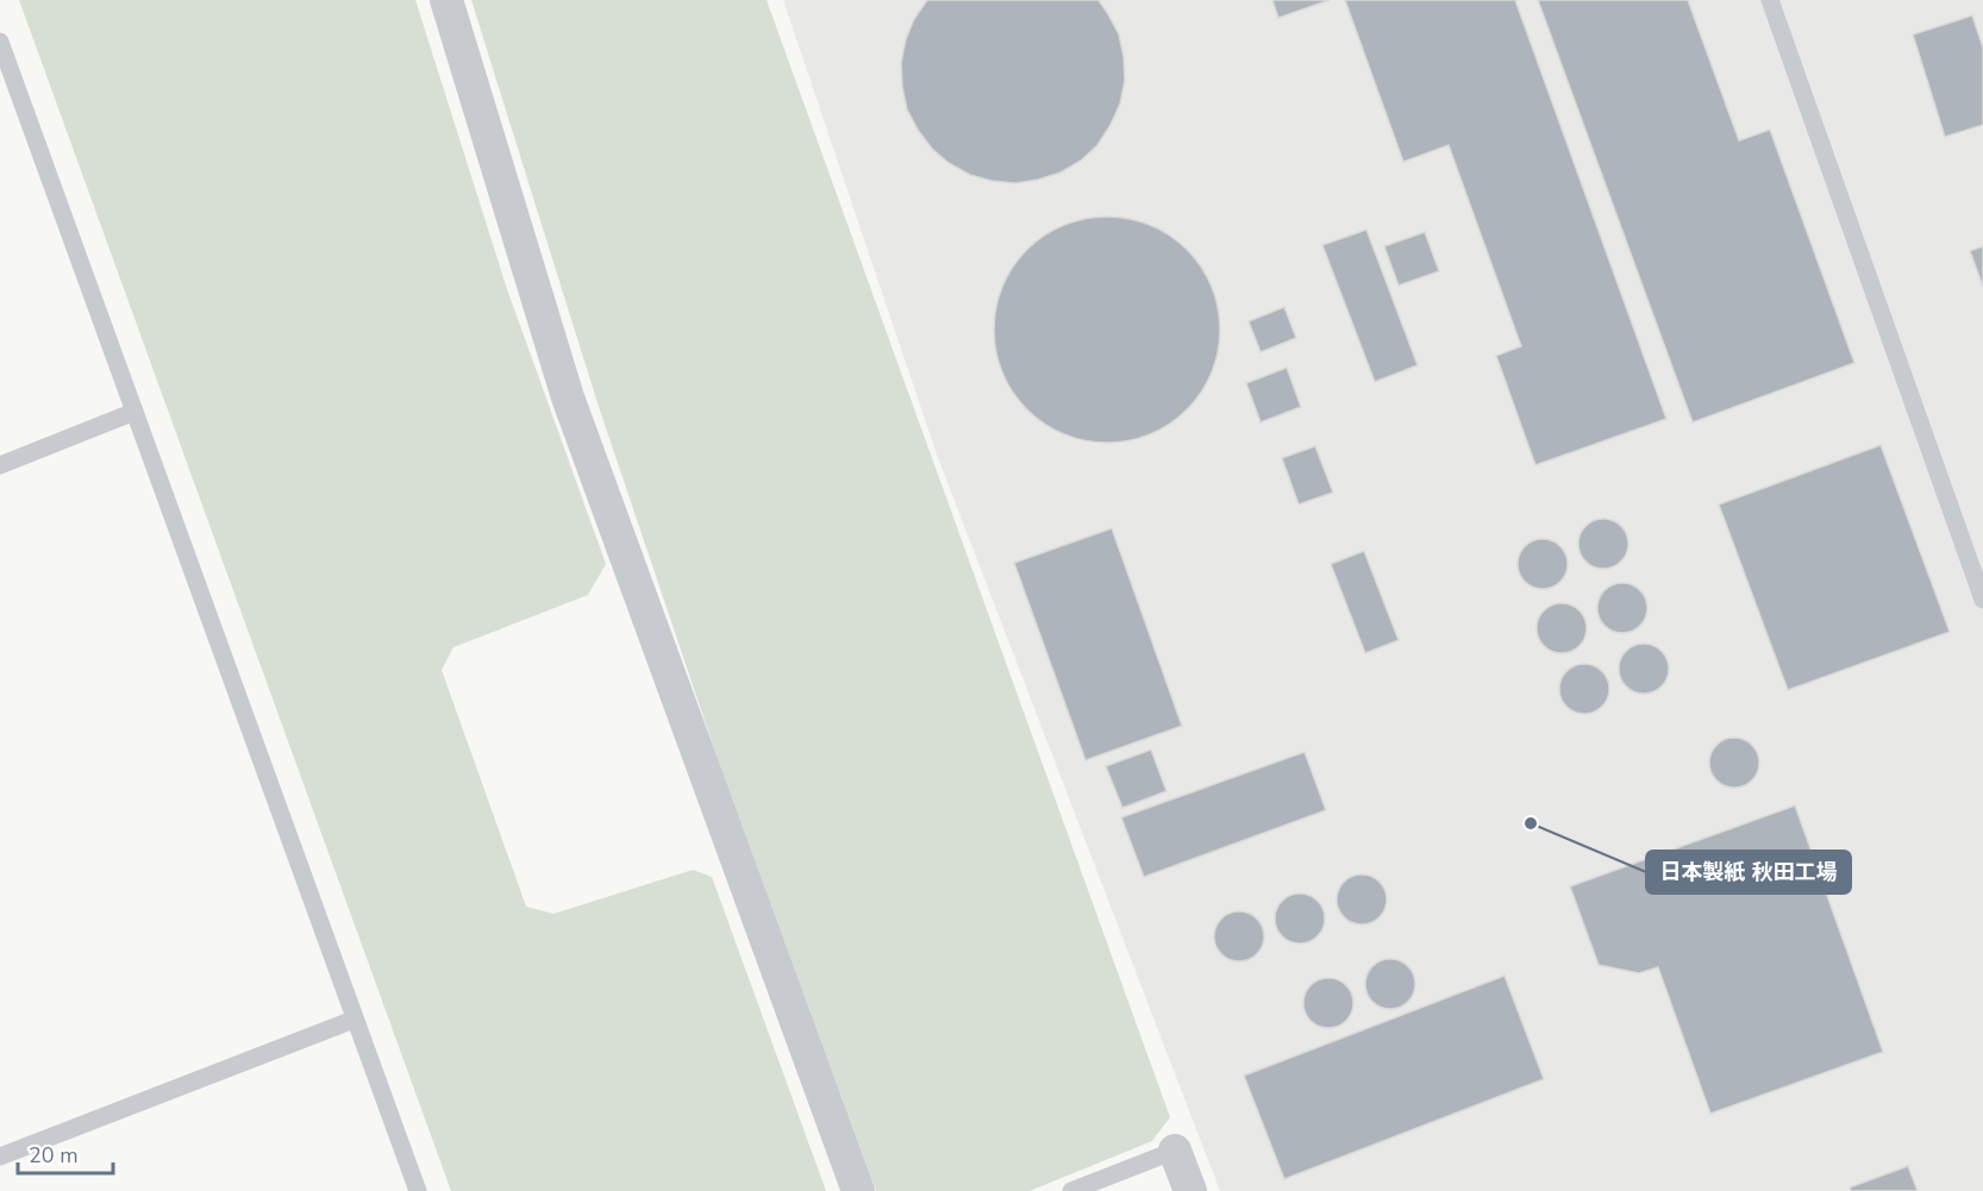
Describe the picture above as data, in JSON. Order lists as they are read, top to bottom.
{
  "places": ["日本製紙 秋田工場"],
  "scale_bar": "20 m"
}
